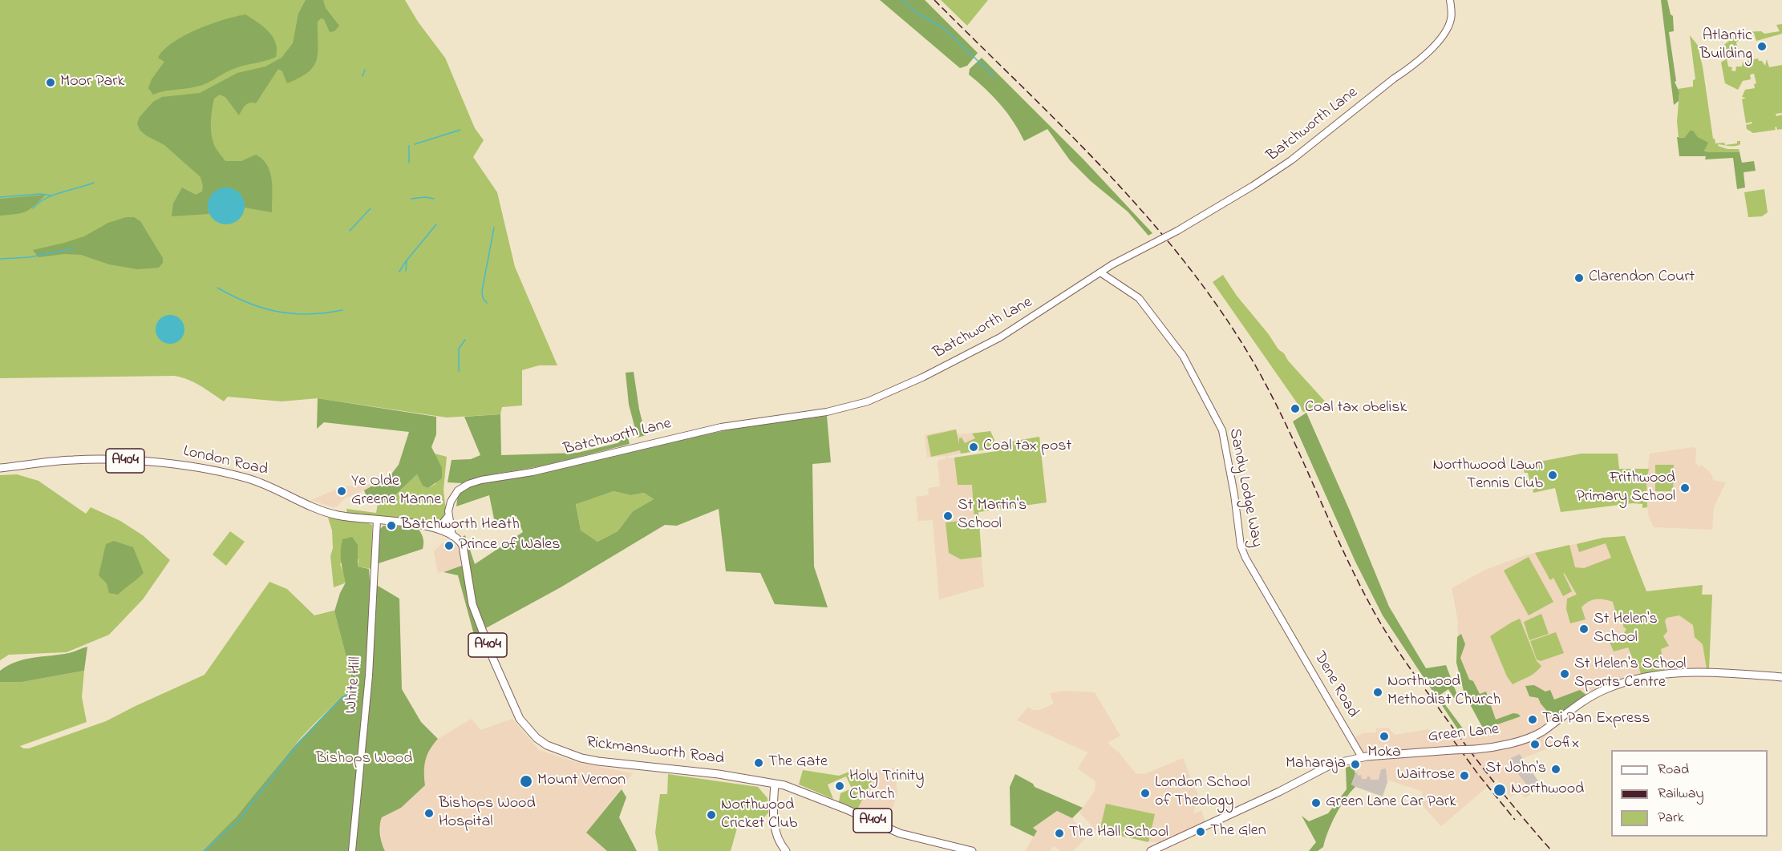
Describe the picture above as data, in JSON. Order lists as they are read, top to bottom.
{
  "streets": {
    "main road": [
      "A404",
      "London Road",
      "Green Lane",
      "Rickmansworth Road"
    ],
    "street": [
      "Batchworth Lane",
      "Sandy Lodge Way",
      "White Hill",
      "Dene Road"
    ]
  },
  "crossings": [
    ["Batchworth Lane", "A404"],
    ["Batchworth Lane", "London Road"],
    ["Batchworth Lane", "Sandy Lodge Way"],
    ["Batchworth Lane", "Rickmansworth Road"],
    ["A404", "London Road"],
    ["A404", "Rickmansworth Road"],
    ["London Road", "White Hill"],
    ["Sandy Lodge Way", "Dene Road"],
    ["Dene Road", "Green Lane"]
  ],
  "parks": ["Bishops Wood"],
  "places": [
    "Atlantic Building",
    "Moor Park",
    "Clarendon Court",
    "Coal tax obelisk",
    "Coal tax post",
    "Northwood Lawn Tennis Club",
    "Frithwood Primary School",
    "Ye Olde Greene Manne",
    "St Martin's School",
    "Batchworth Heath",
    "Prince of Wales",
    "St Helen's School",
    "St Helen's School Sports Centre",
    "Northwood Methodist Church",
    "Tai Pan Express",
    "Moka",
    "Cofix",
    "The Gate",
    "Maharaja",
    "St John's",
    "Waitrose",
    "Mount Vernon",
    "Holy Trinity Church",
    "Northwood",
    "London School of Theology",
    "Green Lane Car Park",
    "Bishops Wood Hospital",
    "Northwood Cricket Club",
    "The Glen",
    "The Hall School"
  ],
  "legend": ["Road", "Railway", "Park"]
}
